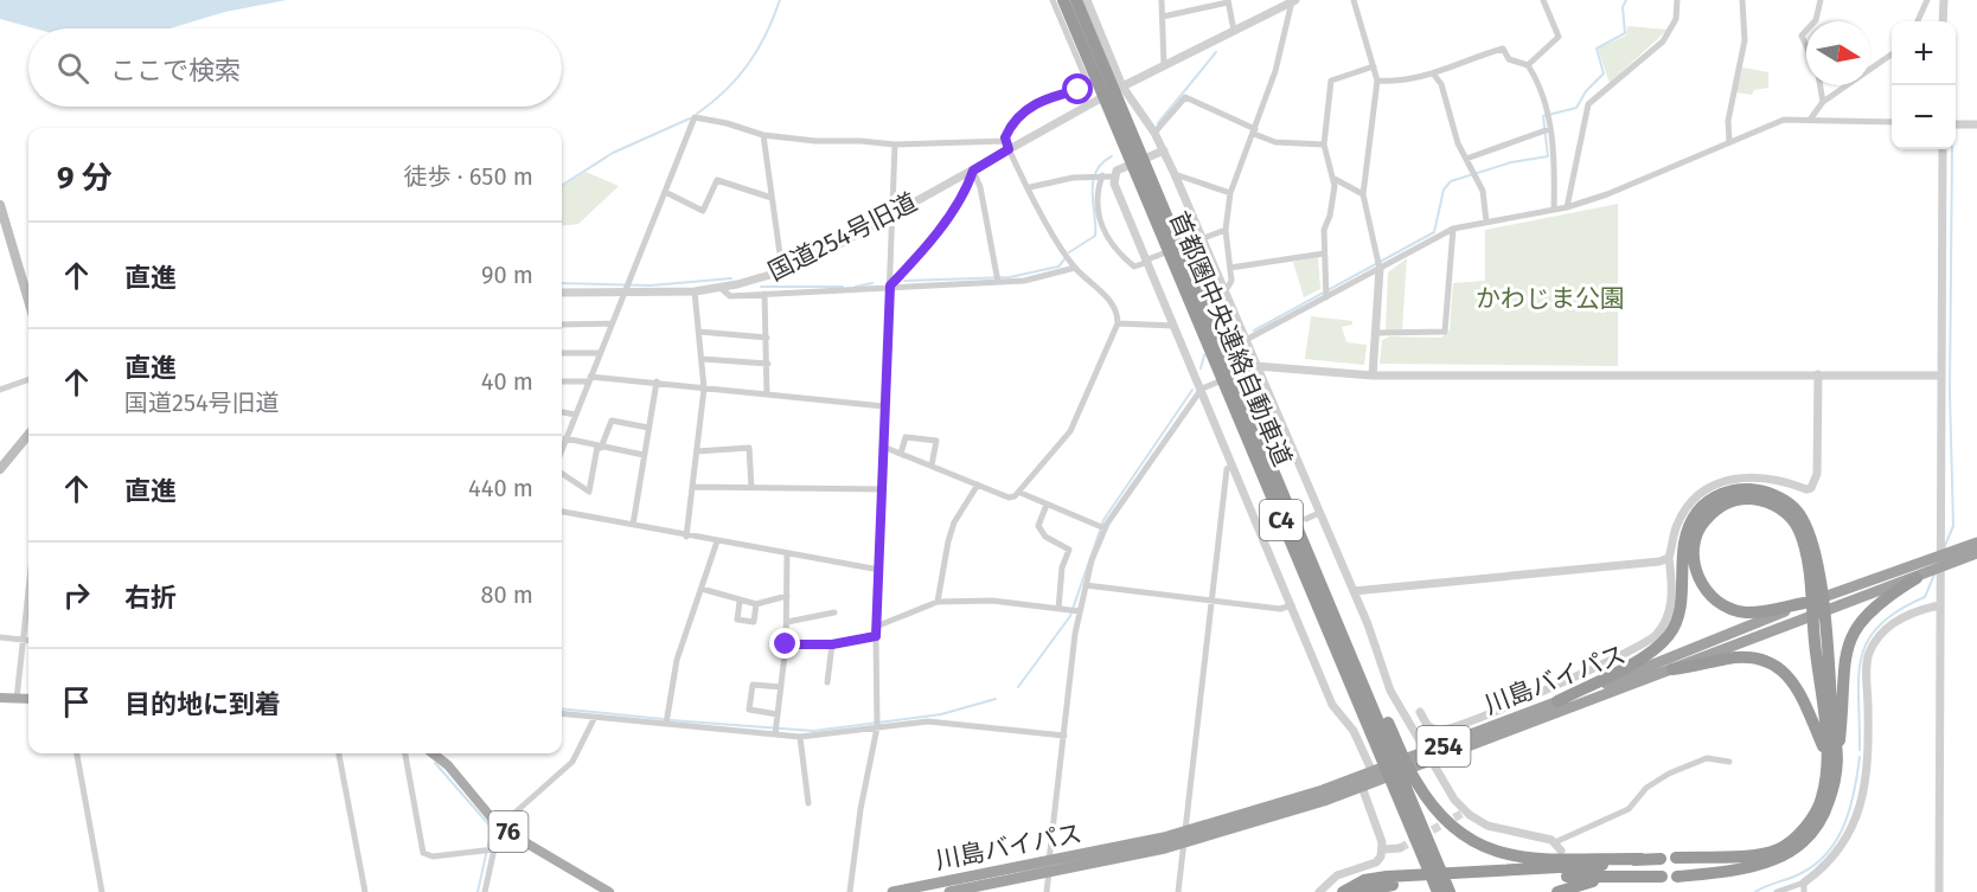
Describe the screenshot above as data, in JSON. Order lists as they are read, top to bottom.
{
  "streets": {
    "highway": [
      "首都圏中央連絡自動車道",
      "C4",
      "川島バイパス",
      "254"
    ],
    "main road": ["76"],
    "street": ["国道254号旧道"]
  },
  "crossings": [
    ["首都圏中央連絡自動車道", "C4"]
  ],
  "parks": ["かわじま公園"],
  "north": "right",
  "page": {
    "map_buttons": ["+", "−"],
    "search": "ここで検索",
    "heading": ["9 分", "徒歩 · 650 m"],
    "list": [
      ["直進", "90 m"],
      ["直進", "国道254号旧道", "40 m"],
      ["直進", "440 m"],
      ["右折", "80 m"],
      "目的地に到着"
    ]
  }
}
